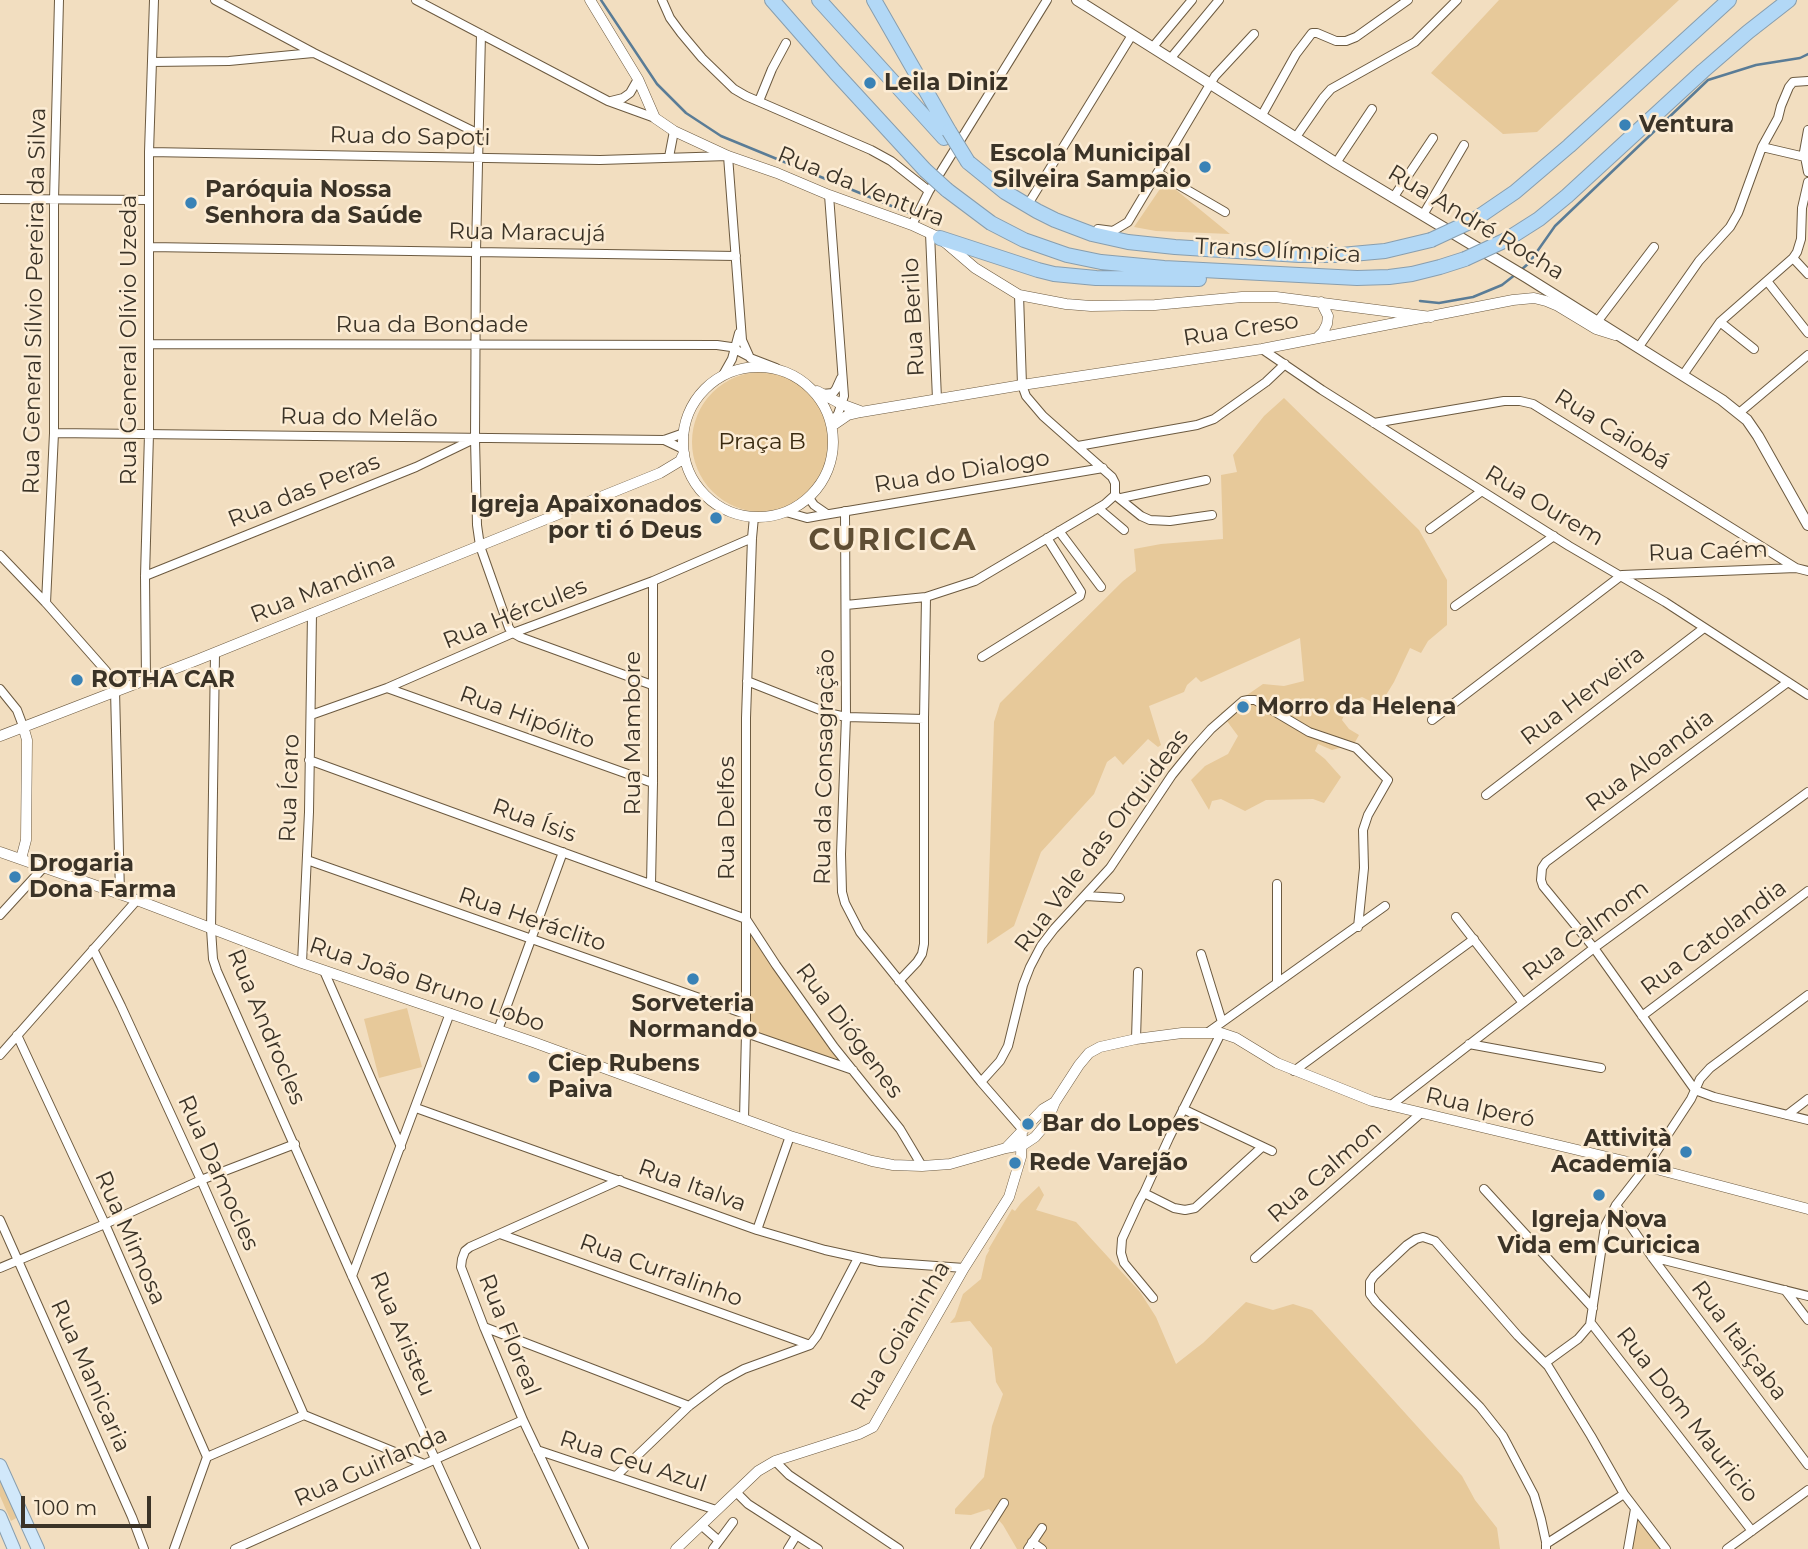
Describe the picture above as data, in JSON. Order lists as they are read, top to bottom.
{
  "streets": {
    "highway": ["TransOlímpica"],
    "main road": ["Rua André Rocha"],
    "street": [
      "Rua do Sapoti",
      "Rua da Ventura",
      "Rua Maracujá",
      "Rua General Sílvio Pereira da Silva",
      "Rua Berilo",
      "Rua da Bondade",
      "Rua Creso",
      "Rua General Olívio Uzeda",
      "Rua do Melão",
      "Rua Caiobá",
      "Rua do Dialogo",
      "Rua das Peras",
      "Rua Ourem",
      "Rua Caém",
      "Rua Mandina",
      "Rua Hércules",
      "Rua Herveira",
      "Rua Hipólito",
      "Rua Mambore",
      "Rua Aloandia",
      "Rua da Consagração",
      "Rua Ícaro",
      "Rua Delfos",
      "Rua Ísis",
      "Rua Vale das Orquideas",
      "Rua Heráclito",
      "Rua Calmom",
      "Rua Catolandia",
      "Rua João Bruno Lobo",
      "Rua Androcles",
      "Rua Diógenes",
      "Rua Iperó",
      "Rua Calmon",
      "Rua Damocles",
      "Rua Italva",
      "Rua Mimosa",
      "Rua Curralinho",
      "Rua Aristeu",
      "Rua Floreal",
      "Rua Goianinha",
      "Rua Itaiçaba",
      "Rua Manicaria",
      "Rua Dom Mauricio",
      "Rua Ceu Azul",
      "Rua Guirlanda"
    ]
  },
  "crossings": [
    ["Rua do Sapoti", "Rua da Ventura"],
    ["Rua do Sapoti", "Rua General Olívio Uzeda"],
    ["Rua da Ventura", "Rua Berilo"],
    ["Rua da Ventura", "Rua Creso"],
    ["Rua André Rocha", "Rua Creso"],
    ["Rua Maracujá", "Rua General Olívio Uzeda"],
    ["Rua General Sílvio Pereira da Silva", "Rua do Melão"],
    ["Rua Berilo", "Rua Creso"],
    ["Rua da Bondade", "Rua Creso"],
    ["Rua da Bondade", "Rua General Olívio Uzeda"],
    ["Rua da Bondade", "Rua do Melão"],
    ["Rua da Bondade", "Rua do Dialogo"],
    ["Rua da Bondade", "Rua Mandina"],
    ["Rua da Bondade", "Rua Delfos"],
    ["Rua Creso", "Rua do Melão"],
    ["Rua Creso", "Rua do Dialogo"],
    ["Rua Creso", "Rua Ourem"],
    ["Rua Creso", "Rua Mandina"],
    ["Rua Creso", "Rua Delfos"],
    ["Rua General Olívio Uzeda", "Rua do Melão"],
    ["Rua General Olívio Uzeda", "Rua das Peras"],
    ["Rua General Olívio Uzeda", "Rua Mandina"],
    ["Rua do Melão", "Rua do Dialogo"],
    ["Rua do Melão", "Rua das Peras"],
    ["Rua do Melão", "Rua Mandina"],
    ["Rua do Melão", "Rua Delfos"],
    ["Rua Caiobá", "Rua Ourem"],
    ["Rua Caiobá", "Rua Caém"],
    ["Rua do Dialogo", "Rua Mandina"],
    ["Rua do Dialogo", "Rua da Consagração"],
    ["Rua do Dialogo", "Rua Delfos"],
    ["Rua Ourem", "Rua Caém"],
    ["Rua Ourem", "Rua Herveira"],
    ["Rua Ourem", "Rua Aloandia"],
    ["Rua Mandina", "Rua Ícaro"],
    ["Rua Mandina", "Rua Delfos"],
    ["Rua Mandina", "Rua Androcles"],
    ["Rua Hércules", "Rua Hipólito"],
    ["Rua Hércules", "Rua Mambore"],
    ["Rua Hércules", "Rua Ícaro"],
    ["Rua Hércules", "Rua Delfos"],
    ["Rua Hipólito", "Rua Mambore"],
    ["Rua Mambore", "Rua Ísis"],
    ["Rua Aloandia", "Rua Calmom"],
    ["Rua da Consagração", "Rua Vale das Orquideas"],
    ["Rua da Consagração", "Rua Goianinha"],
    ["Rua Ícaro", "Rua Ísis"],
    ["Rua Ícaro", "Rua Heráclito"],
    ["Rua Ícaro", "Rua João Bruno Lobo"],
    ["Rua Delfos", "Rua Ísis"],
    ["Rua Delfos", "Rua Heráclito"],
    ["Rua Delfos", "Rua João Bruno Lobo"],
    ["Rua Delfos", "Rua Diógenes"],
    ["Rua Ísis", "Rua Diógenes"],
    ["Rua Calmom", "Rua Iperó"],
    ["Rua João Bruno Lobo", "Rua Androcles"],
    ["Rua João Bruno Lobo", "Rua Diógenes"],
    ["Rua João Bruno Lobo", "Rua Aristeu"],
    ["Rua João Bruno Lobo", "Rua Goianinha"],
    ["Rua Androcles", "Rua Aristeu"],
    ["Rua Iperó", "Rua Calmon"],
    ["Rua Italva", "Rua Aristeu"],
    ["Rua Italva", "Rua Floreal"],
    ["Rua Italva", "Rua Goianinha"],
    ["Rua Curralinho", "Rua Floreal"],
    ["Rua Aristeu", "Rua Guirlanda"],
    ["Rua Floreal", "Rua Ceu Azul"],
    ["Rua Floreal", "Rua Guirlanda"],
    ["Rua Goianinha", "Rua Ceu Azul"]
  ],
  "districts": ["CURICICA"],
  "parks": ["Praça B"],
  "places": [
    "Leila Diniz",
    "Ventura",
    "Escola Municipal Silveira Sampaio",
    "Paróquia Nossa Senhora da Saúde",
    "Igreja Apaixonados por ti ó Deus",
    "ROTHA CAR",
    "Morro da Helena",
    "Drogaria Dona Farma",
    "Sorveteria Normando",
    "Ciep Rubens Paiva",
    "Bar do Lopes",
    "Attività Academia",
    "Rede Varejão",
    "Igreja Nova Vida em Curicica"
  ],
  "scale_bar": "100 m"
}
